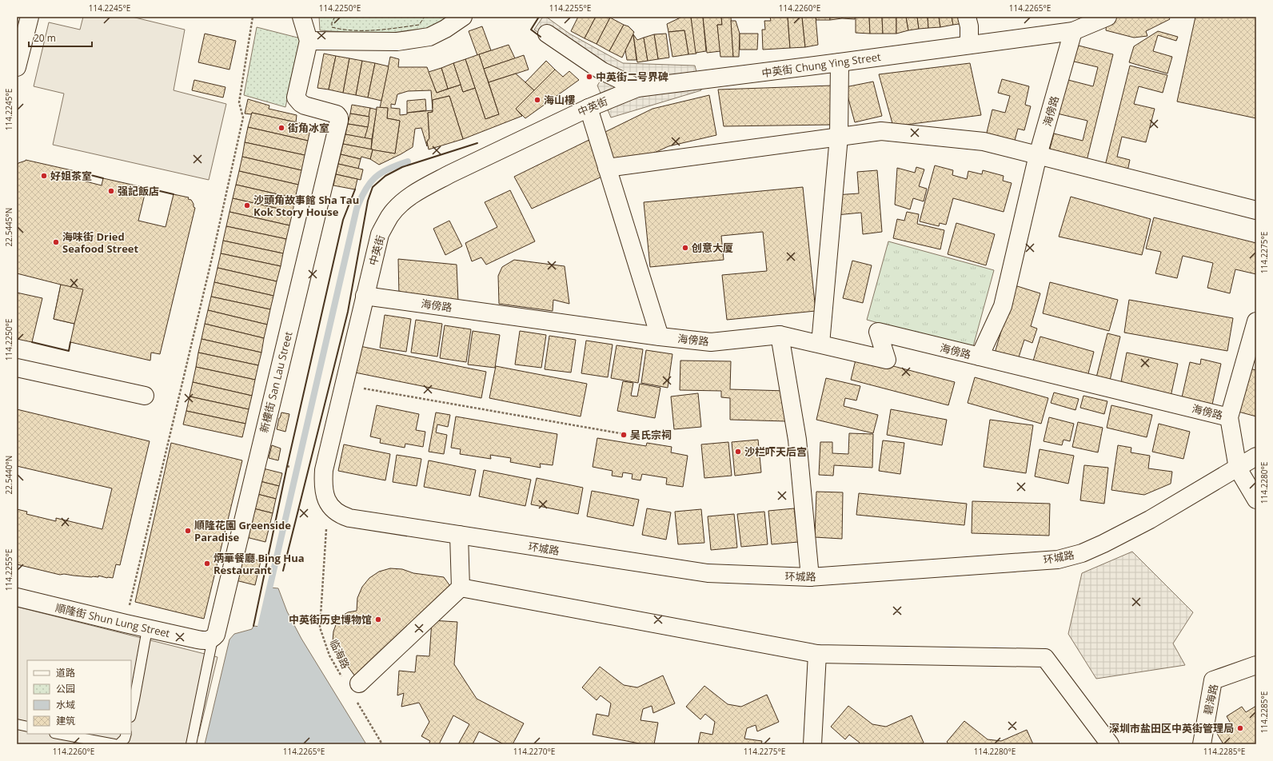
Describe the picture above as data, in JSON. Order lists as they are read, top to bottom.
{
  "streets": {
    "street": [
      "中英街 Chung Ying Street",
      "中英街",
      "海傍路",
      "新樓街 San Lau Street",
      "环城路",
      "順隆街 Shun Lung Street",
      "碧海路"
    ],
    "path": ["临海路"]
  },
  "crossings": [
    ["中英街 Chung Ying Street", "中英街"],
    ["中英街 Chung Ying Street", "海傍路"],
    ["中英街", "海傍路"],
    ["中英街", "环城路"],
    ["中英街", "临海路"],
    ["新樓街 San Lau Street", "順隆街 Shun Lung Street"],
    ["环城路", "临海路"]
  ],
  "places": [
    "中英街二号界碑",
    "海山樓",
    "街角冰室",
    "好姐茶室",
    "强記飯店",
    "沙頭角故事館 Sha Tau Kok Story House",
    "海味街 Dried Seafood Street",
    "创意大厦",
    "吴氏宗祠",
    "沙栏吓天后宫",
    "順隆花園 Greenside Paradise",
    "炳華餐廳 Bing Hua Restaurant",
    "中英街历史博物馆",
    "深圳市盐田区中英街管理局"
  ],
  "legend": [
    "道路",
    "公园",
    "水域",
    "建筑"
  ],
  "scale_bar": "20 m",
  "coordinates": [
    "114.2245°E",
    "114.2250°E",
    "114.2255°E",
    "114.2260°E",
    "114.2265°E",
    "22.5445°N",
    "114.2275°E",
    "22.5440°N",
    "114.2280°E",
    "114.2285°E",
    "114.2270°E"
  ]
}
